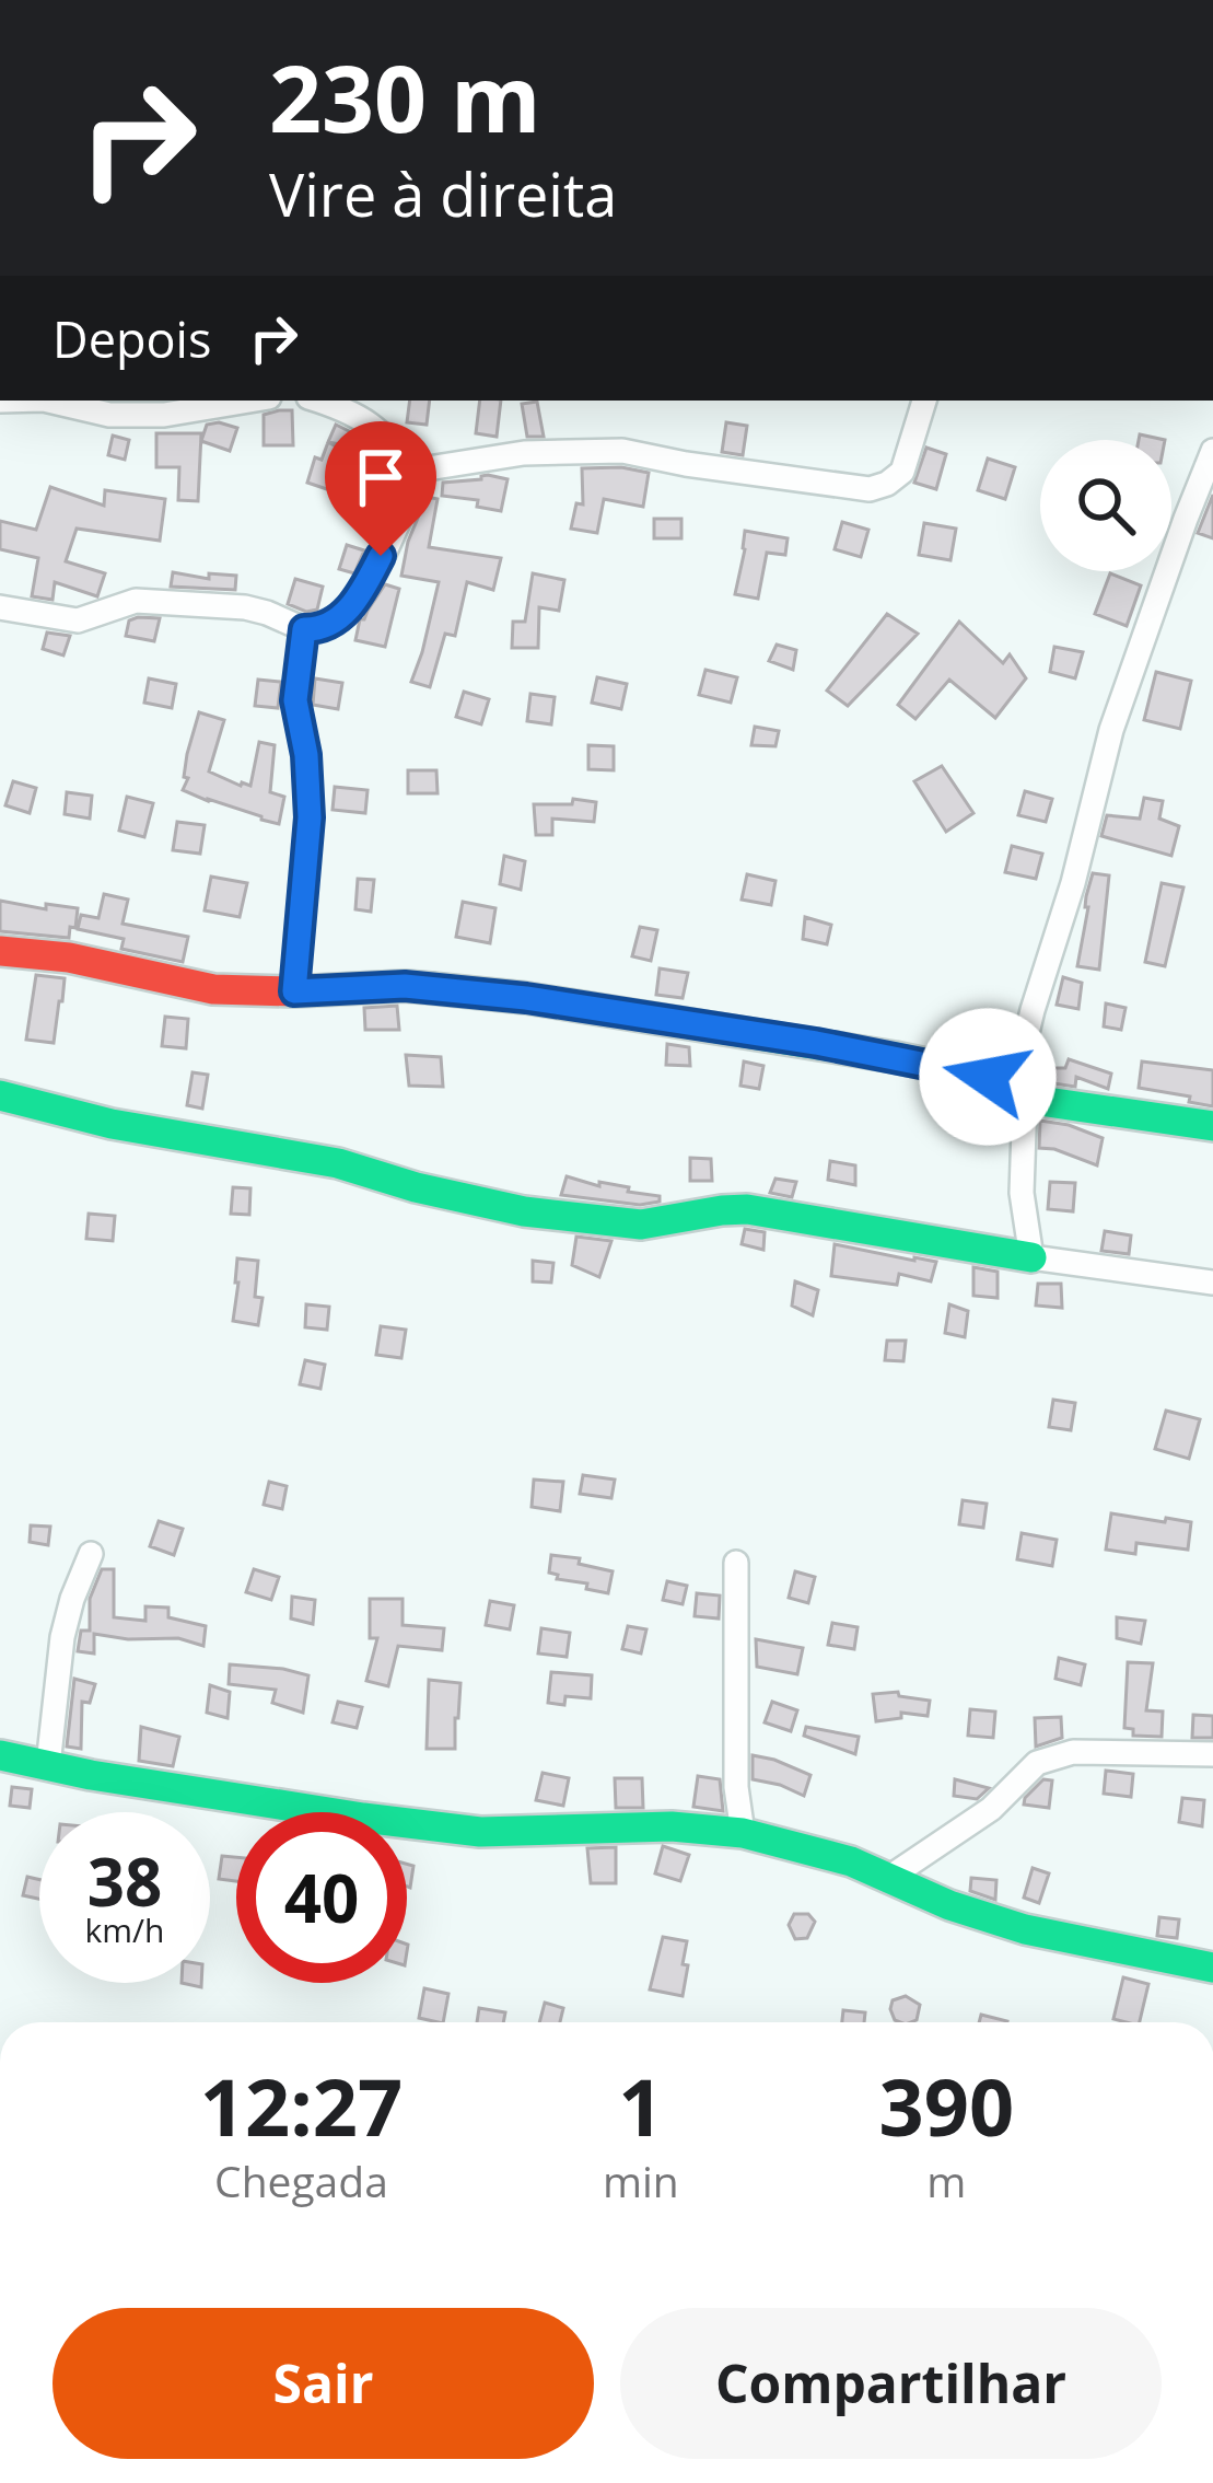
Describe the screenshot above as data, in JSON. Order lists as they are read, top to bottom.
{
  "page": {
    "turn": ["230 m", "Vire à direita"],
    "then": "Depois",
    "speed": "38 km/h",
    "limit": "40",
    "eta": [
      "12:27",
      "Chegada",
      "1",
      "min",
      "390",
      "m"
    ],
    "buttons": ["Sair", "Compartilhar"]
  }
}
